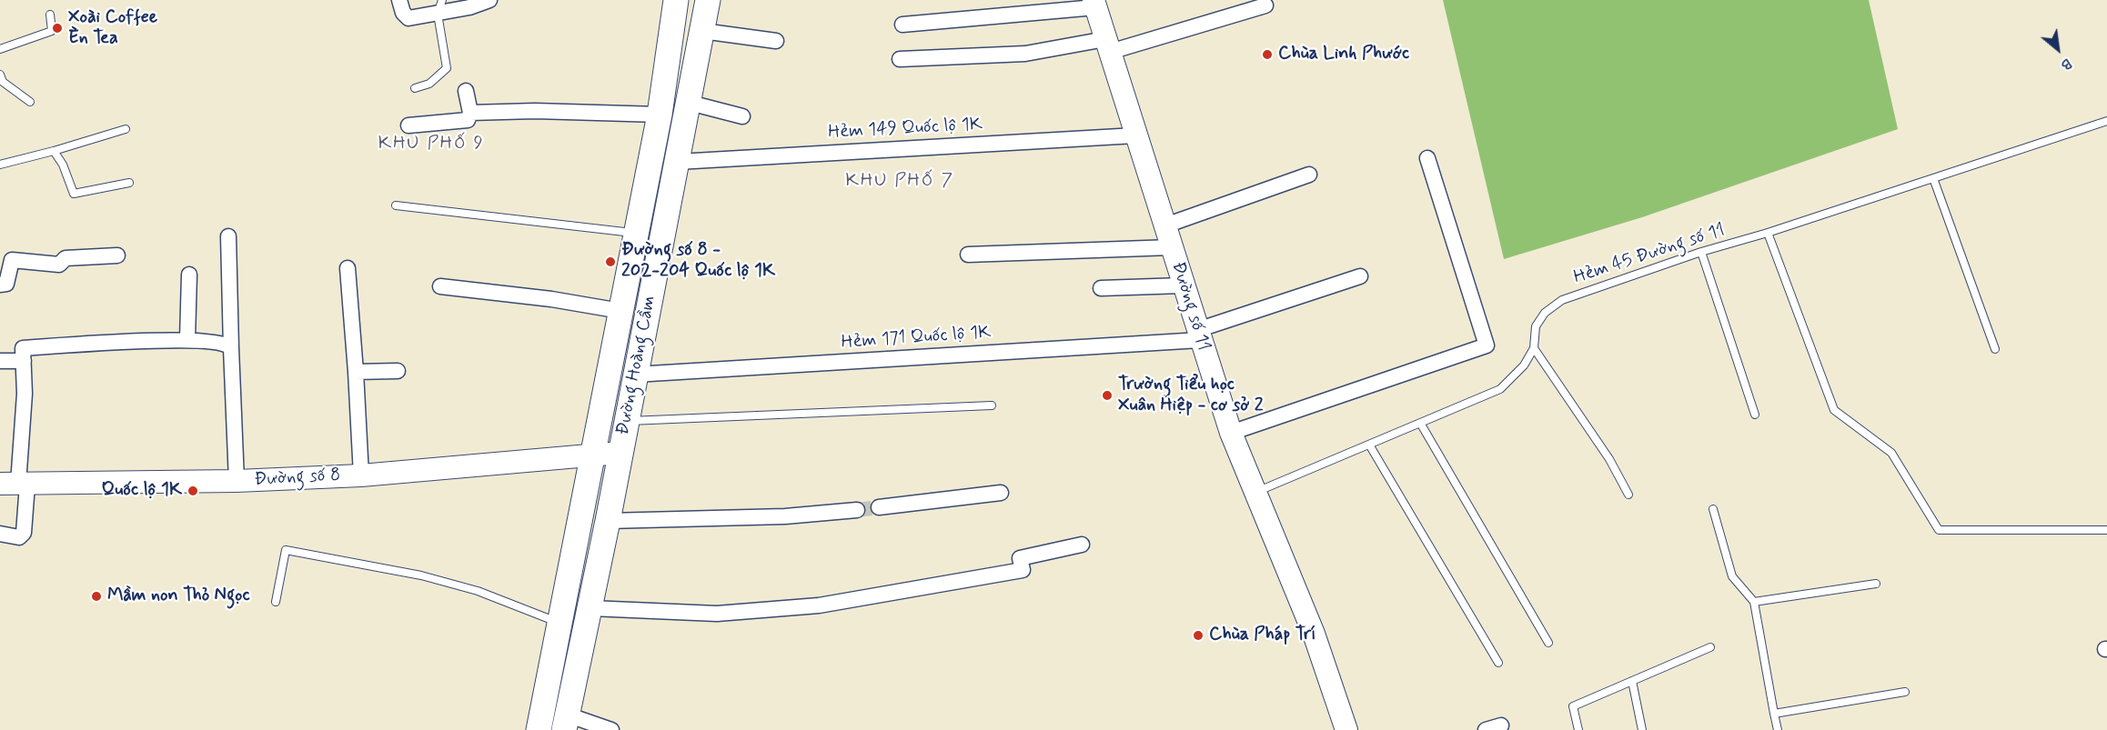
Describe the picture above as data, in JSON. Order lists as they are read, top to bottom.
{
  "streets": {
    "main road": ["Đường số 11", "Đường Hoàng Cầm", "Đường số 8"],
    "street": ["Hẻm 149 Quốc lộ 1K", "Hẻm 171 Quốc lộ 1K"],
    "lane": ["Hẻm 45 Đường số 11"]
  },
  "crossings": [
    ["Hẻm 149 Quốc lộ 1K", "Đường số 11"],
    ["Hẻm 149 Quốc lộ 1K", "Đường Hoàng Cầm"],
    ["Hẻm 45 Đường số 11", "Đường số 11"],
    ["Đường số 11", "Hẻm 171 Quốc lộ 1K"],
    ["Hẻm 171 Quốc lộ 1K", "Đường Hoàng Cầm"],
    ["Đường Hoàng Cầm", "Đường số 8"]
  ],
  "districts": ["KHU PHỐ 9", "KHU PHỐ 7"],
  "places": [
    "Xoài Coffee Èn Tea",
    "Chùa Linh Phước",
    "Đường số 8 - 202-204 Quốc lộ 1K",
    "Trường Tiểu học Xuân Hiệp - cơ sở 2",
    "Quốc lộ 1K",
    "Mầm non Thỏ Ngọc",
    "Chùa Pháp Trí"
  ],
  "north": "bottom right"
}
